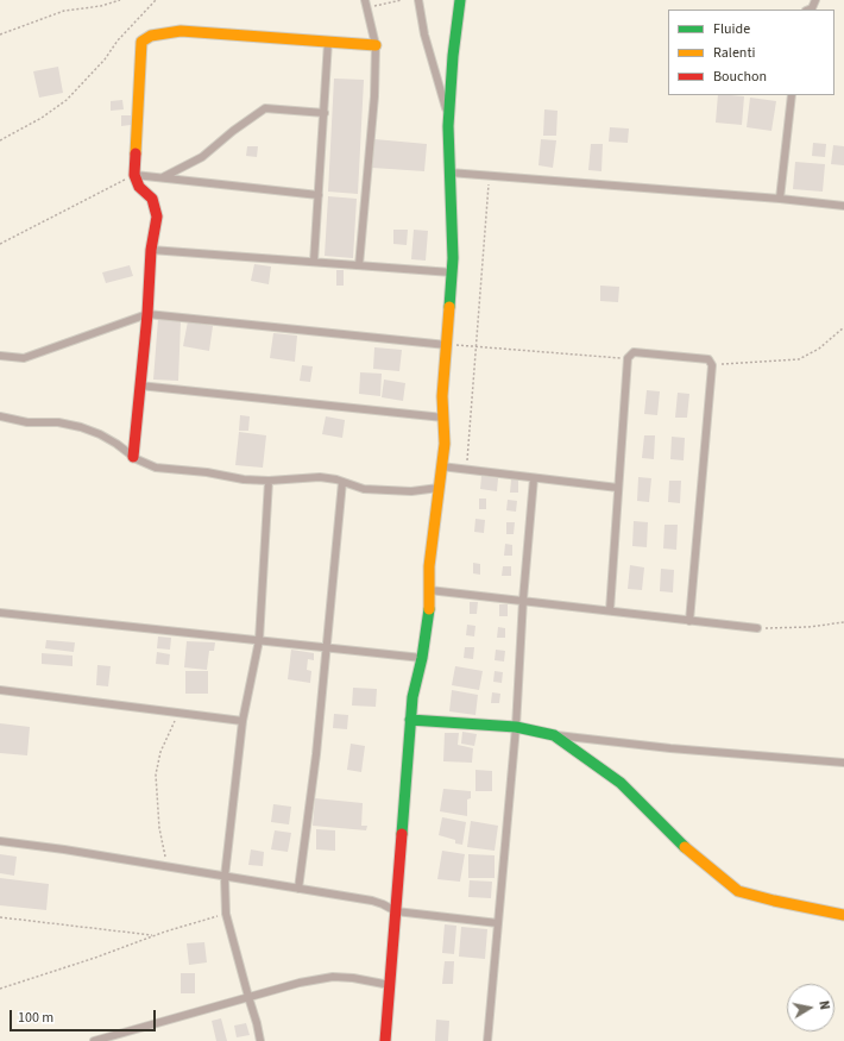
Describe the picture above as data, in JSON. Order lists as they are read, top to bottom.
{
  "legend": ["Fluide", "Ralenti", "Bouchon"],
  "scale_bar": "100 m",
  "north": "right"
}
